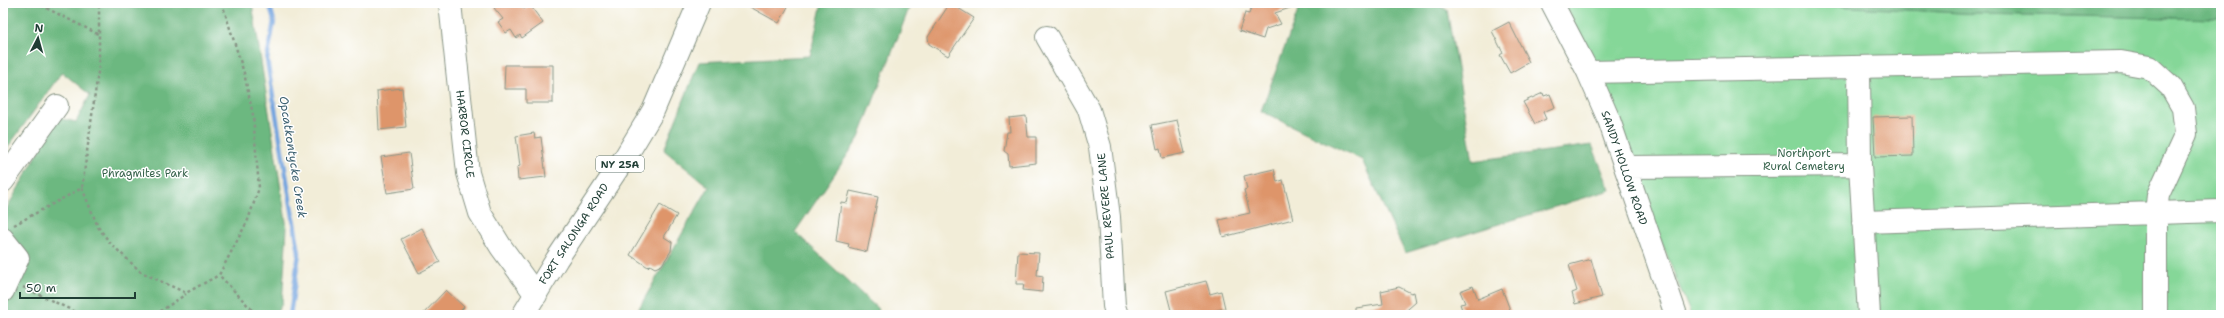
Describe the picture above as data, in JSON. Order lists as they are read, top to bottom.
{
  "streets": {
    "street": [
      "HARBOR CIRCLE",
      "NY 25A",
      "SANDY HOLLOW ROAD",
      "PAUL REVERE LANE",
      "FORT SALONGA ROAD"
    ]
  },
  "crossings": [
    ["HARBOR CIRCLE", "FORT SALONGA ROAD"]
  ],
  "water": ["Opcatkontycke Creek"],
  "parks": ["Northport Rural Cemetery", "Phragmites Park"],
  "scale_bar": "50 m",
  "north": "top"
}
